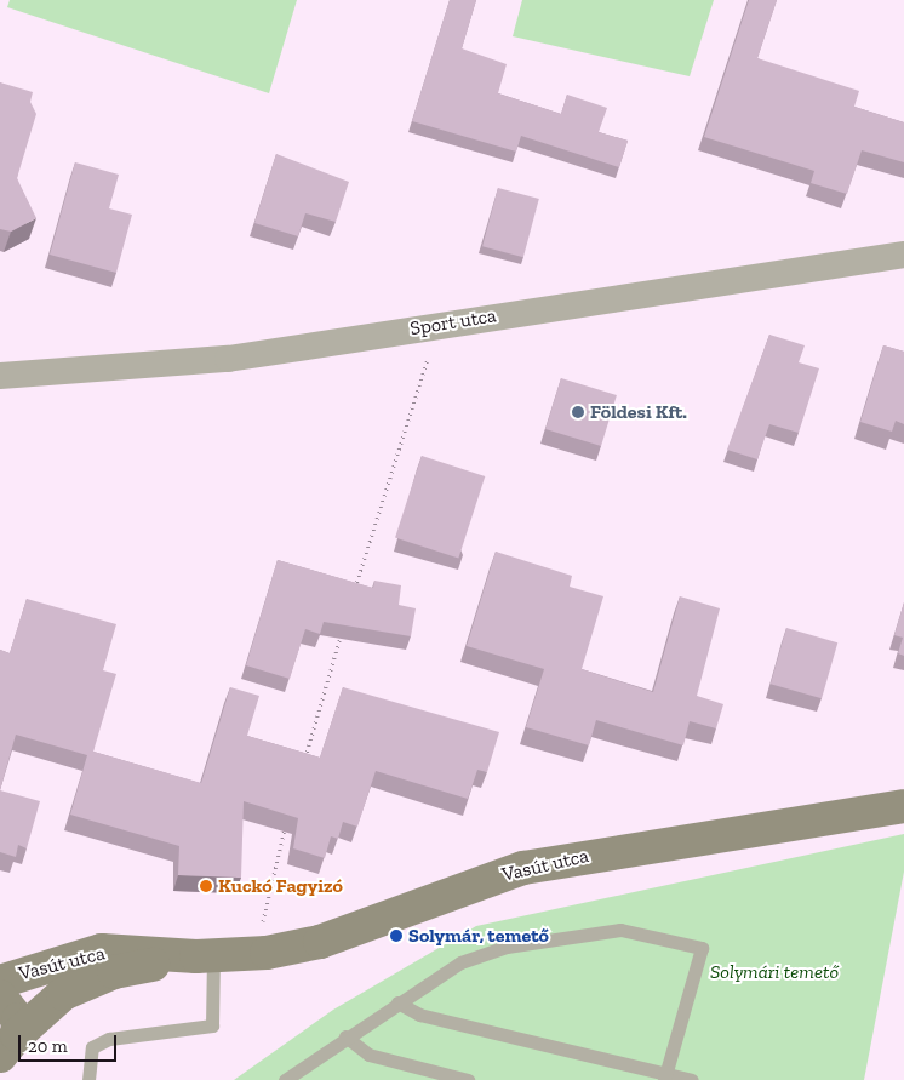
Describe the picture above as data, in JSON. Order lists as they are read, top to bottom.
{
  "streets": {
    "street": ["Sport utca", "Vasút utca"]
  },
  "parks": ["Solymári temető"],
  "places": ["Földesi Kft.", "Kuckó Fagyizó", "Solymár, temető"],
  "scale_bar": "20 m"
}
